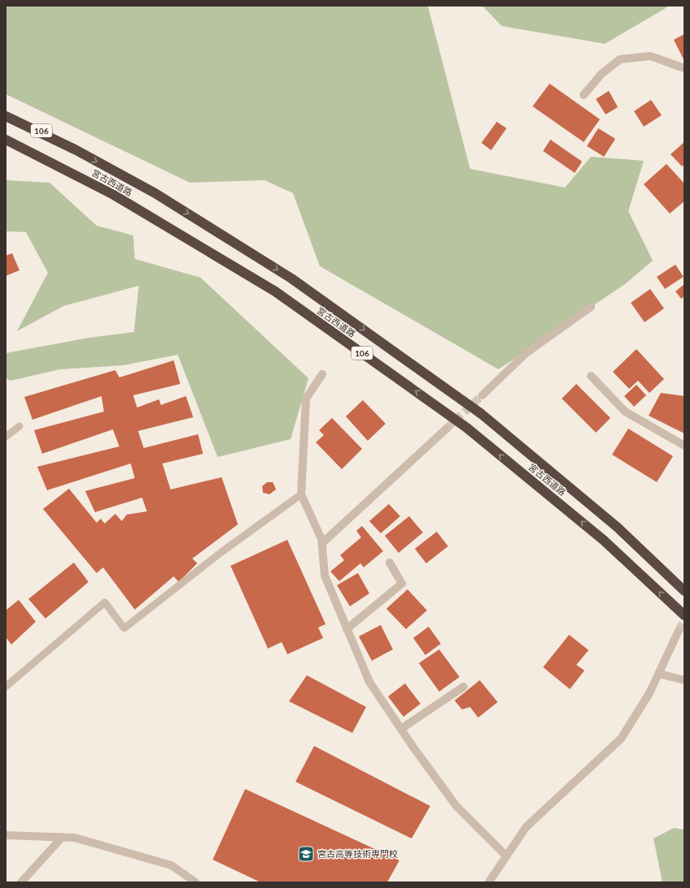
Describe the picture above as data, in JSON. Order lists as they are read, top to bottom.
{
  "streets": {
    "highway": ["106", "宮古西道路"]
  },
  "crossings": [
    ["106", "宮古西道路"]
  ],
  "places": {
    "school or university": ["宮古高等技術専門校"]
  }
}
